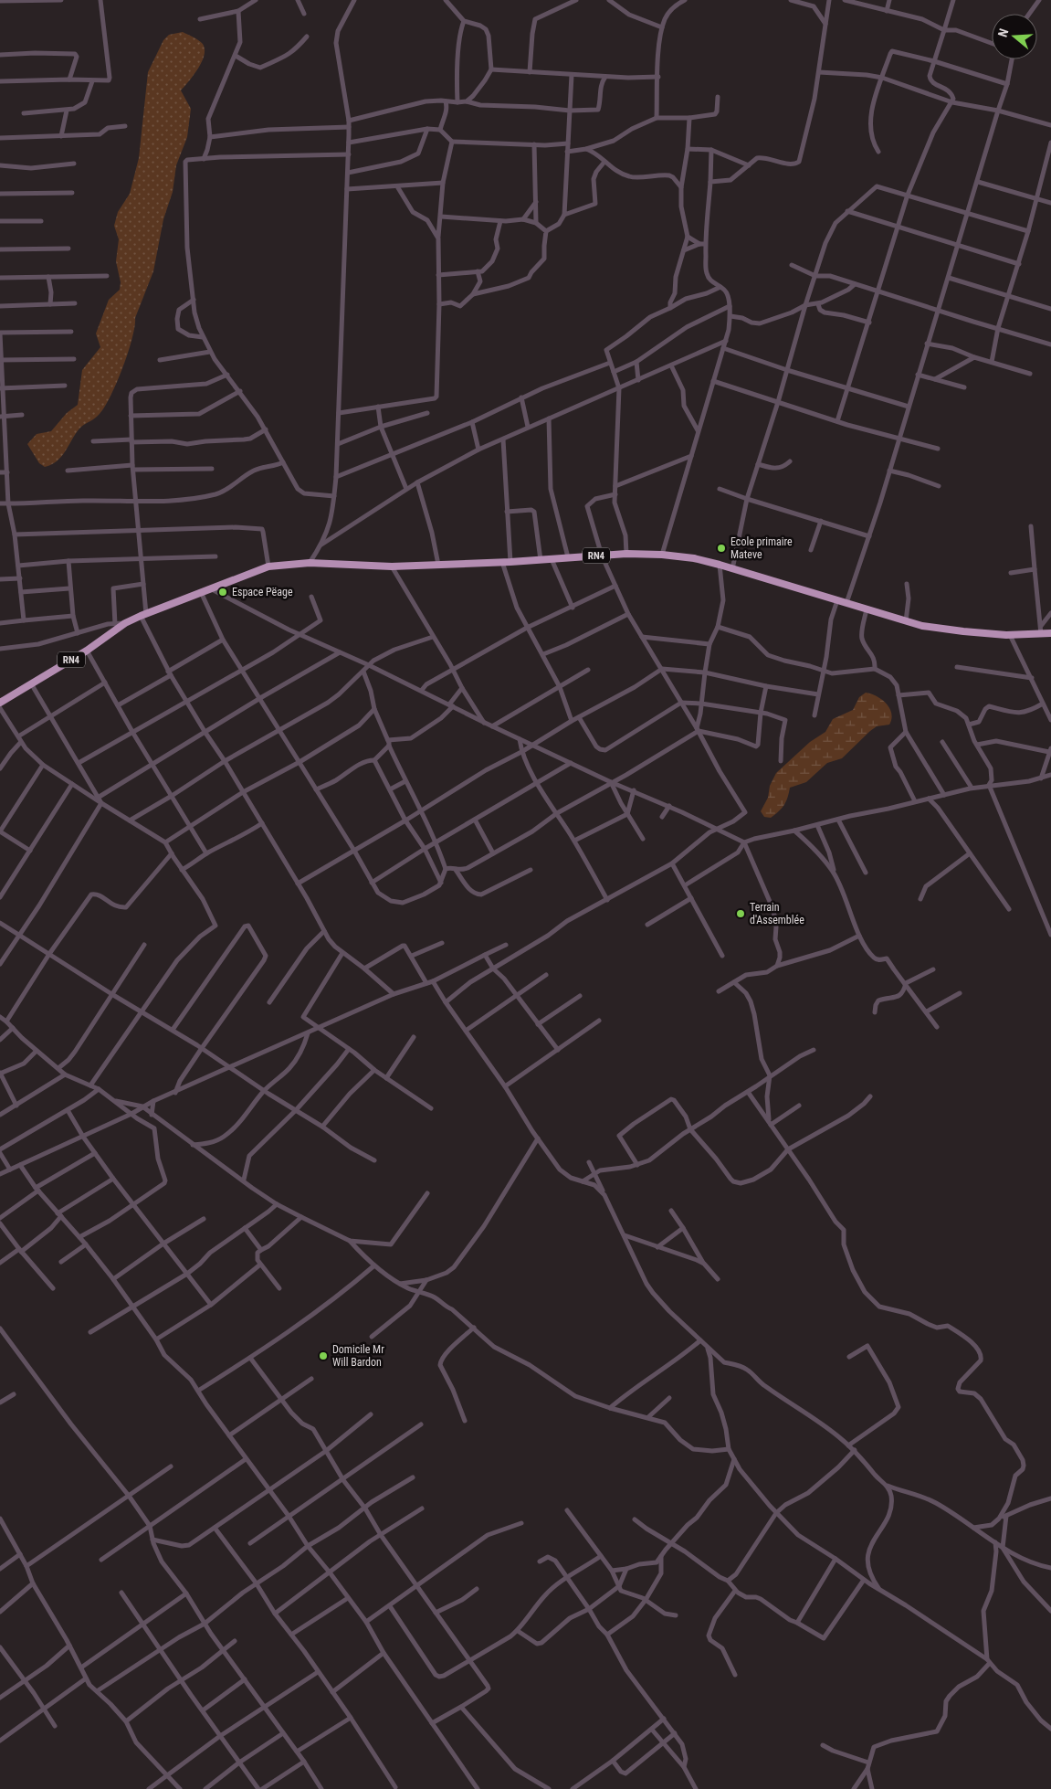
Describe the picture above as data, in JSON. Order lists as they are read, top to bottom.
{
  "streets": {
    "highway": ["RN4"]
  },
  "places": [
    "Ecole primaire Mateve",
    "Espace Pëage",
    "Terrain d'Assemblée",
    "Domicile Mr Will Bardon"
  ],
  "north": "left"
}
